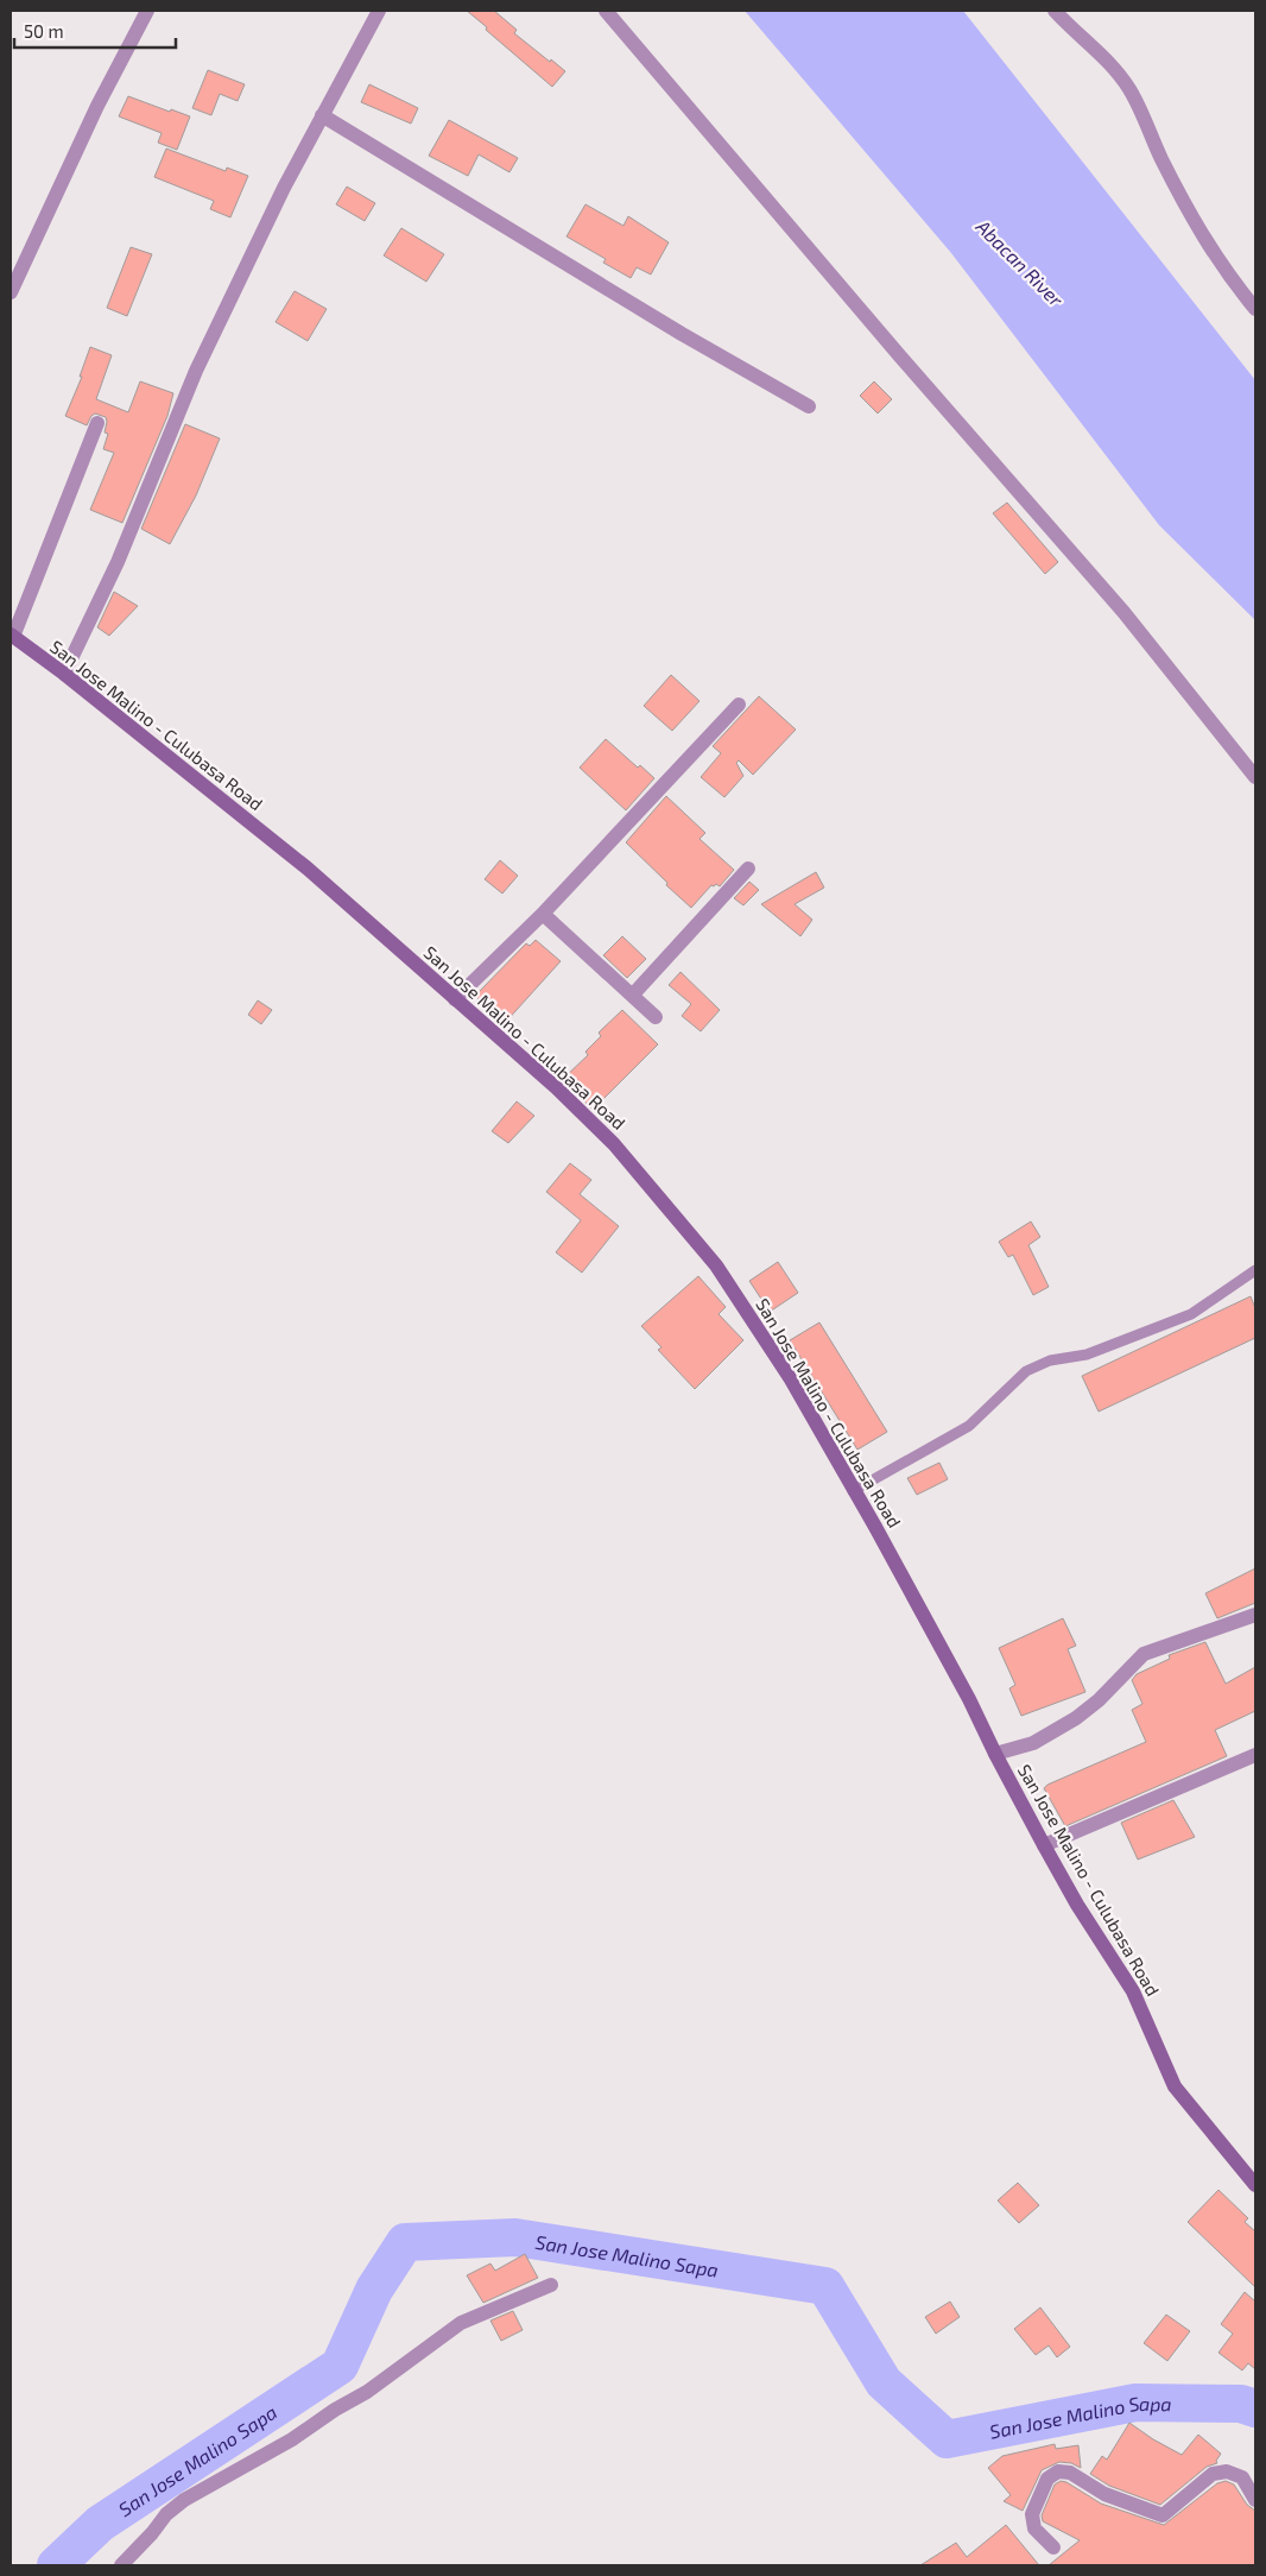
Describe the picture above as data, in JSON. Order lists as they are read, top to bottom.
{
  "streets": {
    "street": ["San Jose Malino - Culubasa Road"]
  },
  "water": ["Abacan River", "San Jose Malino Sapa"],
  "scale_bar": "50 m"
}
